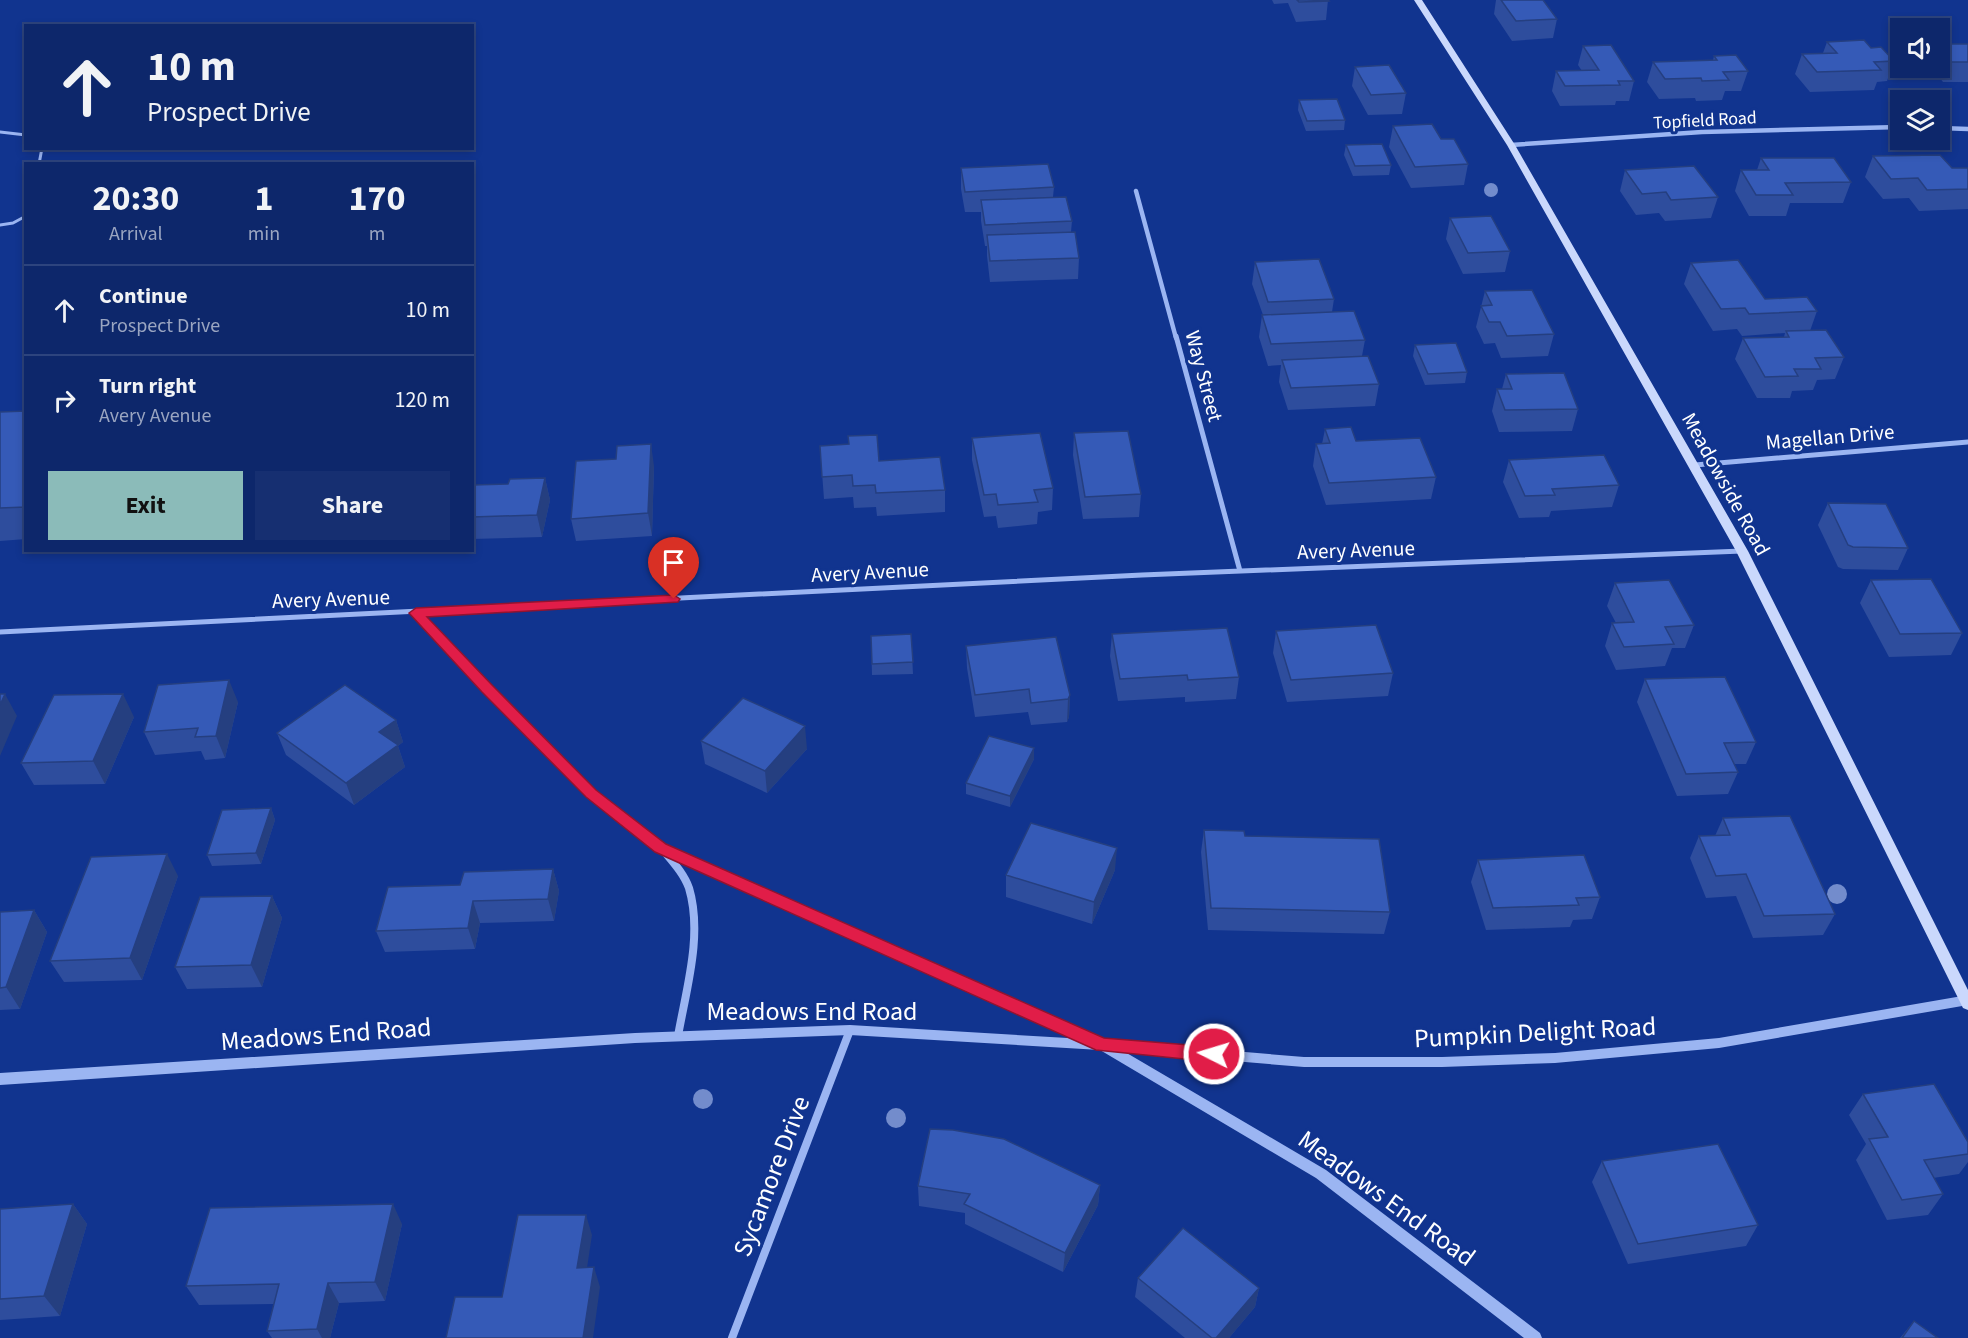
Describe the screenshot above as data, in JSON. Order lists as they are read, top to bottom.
{
  "streets": {
    "main road": ["Meadowside Road"],
    "street": [
      "Topfield Road",
      "Way Street",
      "Magellan Drive",
      "Avery Avenue",
      "Meadows End Road",
      "Pumpkin Delight Road",
      "Sycamore Drive"
    ]
  },
  "crossings": [
    ["Topfield Road", "Meadowside Road"],
    ["Way Street", "Avery Avenue"],
    ["Magellan Drive", "Meadowside Road"],
    ["Meadowside Road", "Avery Avenue"],
    ["Meadowside Road", "Pumpkin Delight Road"],
    ["Meadows End Road", "Pumpkin Delight Road"],
    ["Meadows End Road", "Sycamore Drive"]
  ],
  "page": {
    "turn": ["10 m", "Prospect Drive"],
    "eta": [
      "20:30",
      "Arrival",
      "1",
      "min",
      "170",
      "m"
    ],
    "list": [
      {
        "name": "Continue",
        "note": "Prospect Drive",
        "value": "10 m"
      },
      {
        "name": "Turn right",
        "note": "Avery Avenue",
        "value": "120 m"
      }
    ],
    "buttons": ["Exit", "Share"]
  }
}
